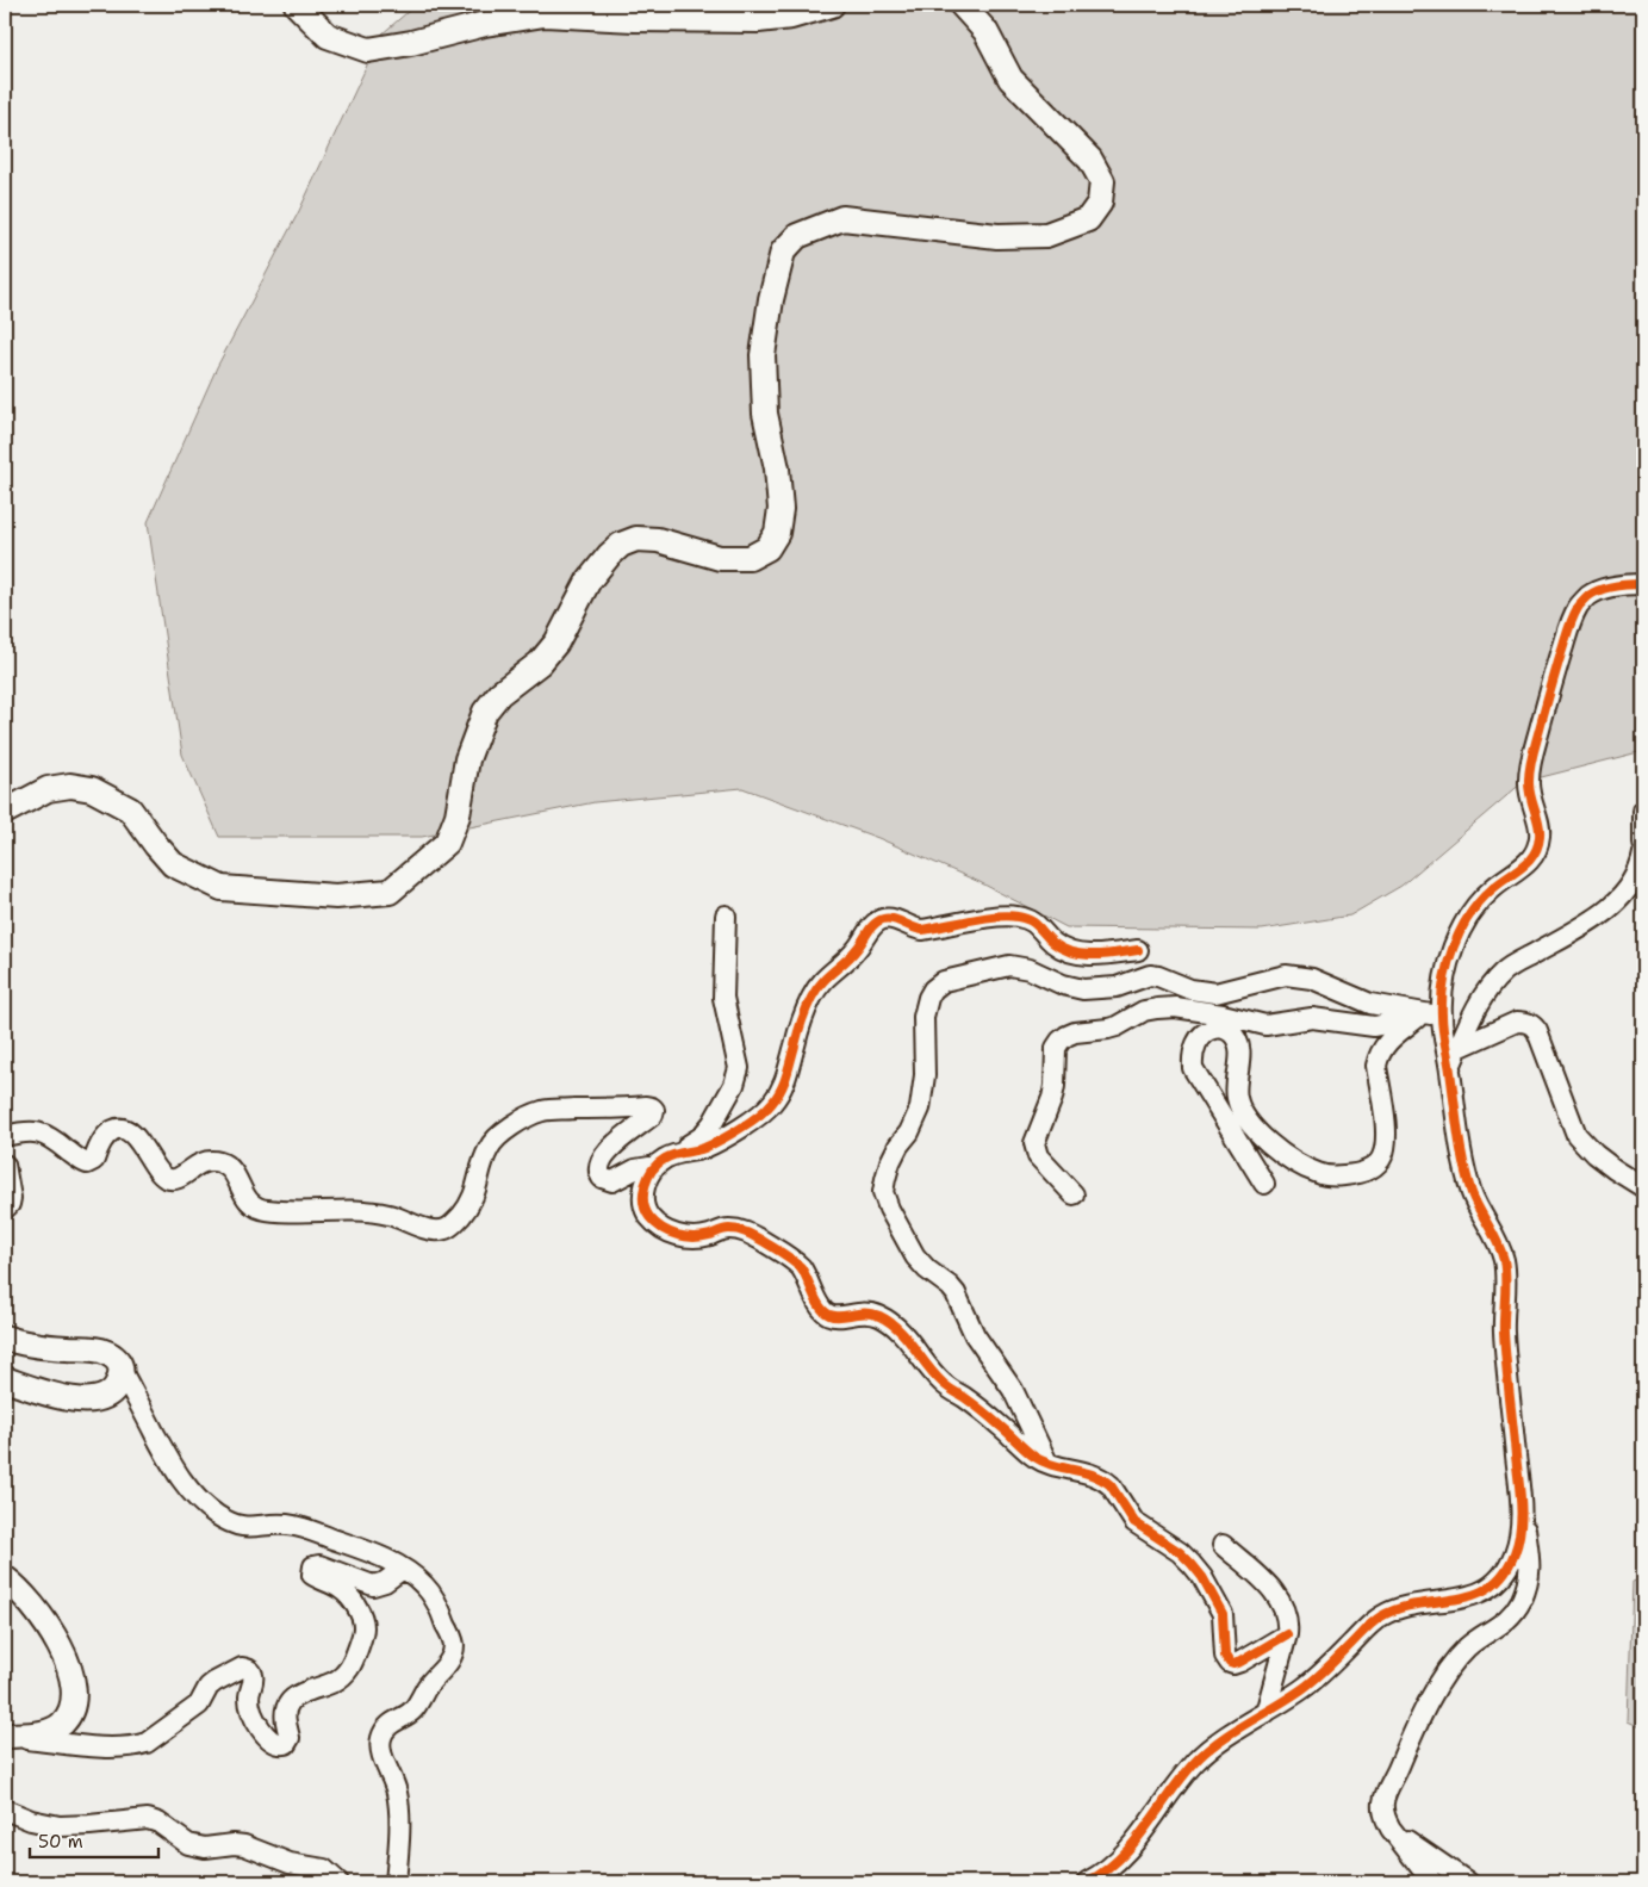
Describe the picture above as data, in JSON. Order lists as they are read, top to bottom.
{
  "scale_bar": "50 m"
}
